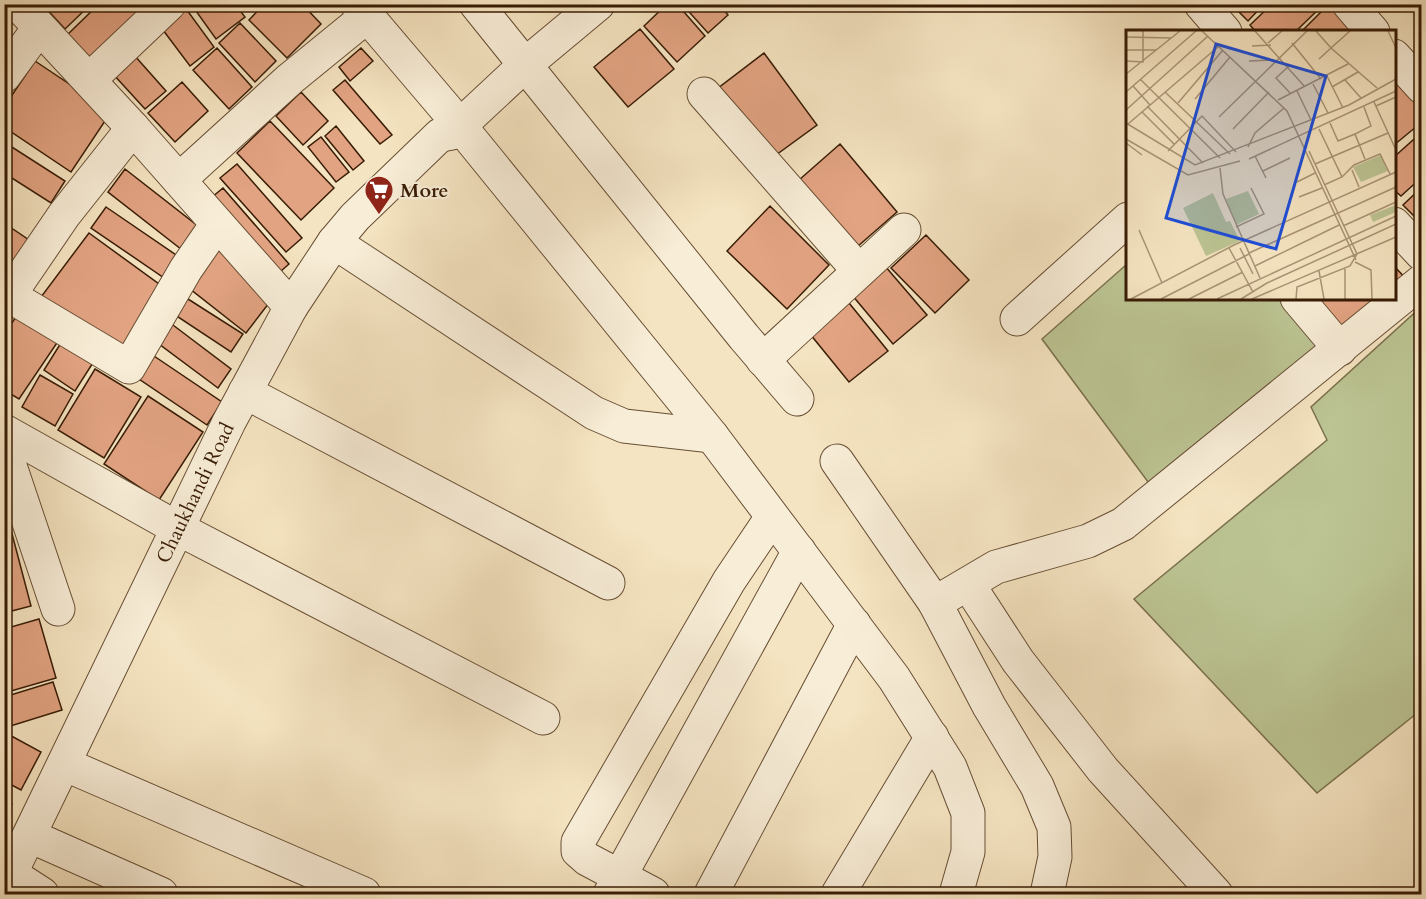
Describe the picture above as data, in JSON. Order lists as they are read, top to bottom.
{
  "streets": {
    "street": ["Chaukhandi Road"]
  },
  "places": {
    "supermarket": ["More"]
  }
}
